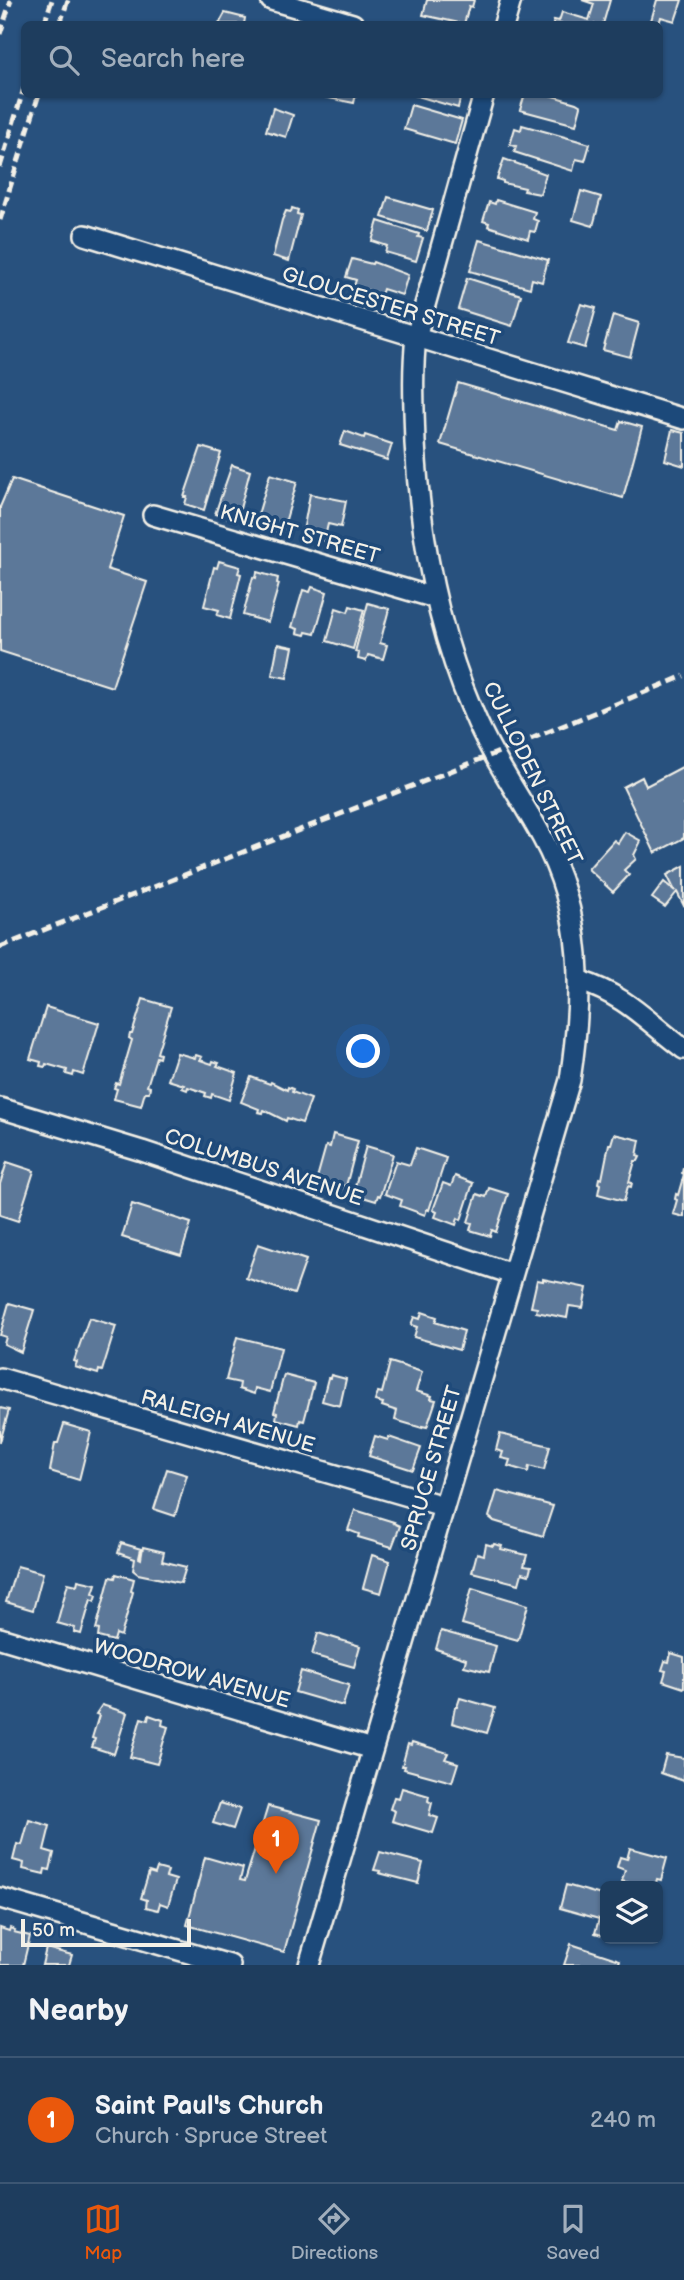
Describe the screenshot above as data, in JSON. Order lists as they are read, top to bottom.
{
  "streets": {
    "street": [
      "GLOUCESTER STREET",
      "KNIGHT STREET",
      "CULLODEN STREET",
      "COLUMBUS AVENUE",
      "RALEIGH AVENUE",
      "SPRUCE STREET",
      "WOODROW AVENUE"
    ]
  },
  "crossings": [
    ["GLOUCESTER STREET", "CULLODEN STREET"],
    ["KNIGHT STREET", "CULLODEN STREET"],
    ["CULLODEN STREET", "SPRUCE STREET"],
    ["COLUMBUS AVENUE", "SPRUCE STREET"],
    ["RALEIGH AVENUE", "SPRUCE STREET"],
    ["SPRUCE STREET", "WOODROW AVENUE"]
  ],
  "scale_bar": "50 m",
  "page": {
    "search": "Search here",
    "pins": "1",
    "scale": "50 m",
    "heading": "Nearby",
    "list": [
      {
        "mark": "1",
        "name": "Saint Paul's Church",
        "note": "Church · Spruce Street",
        "value": "240 m"
      }
    ],
    "nav": ["Map", "Directions", "Saved"]
  }
}
